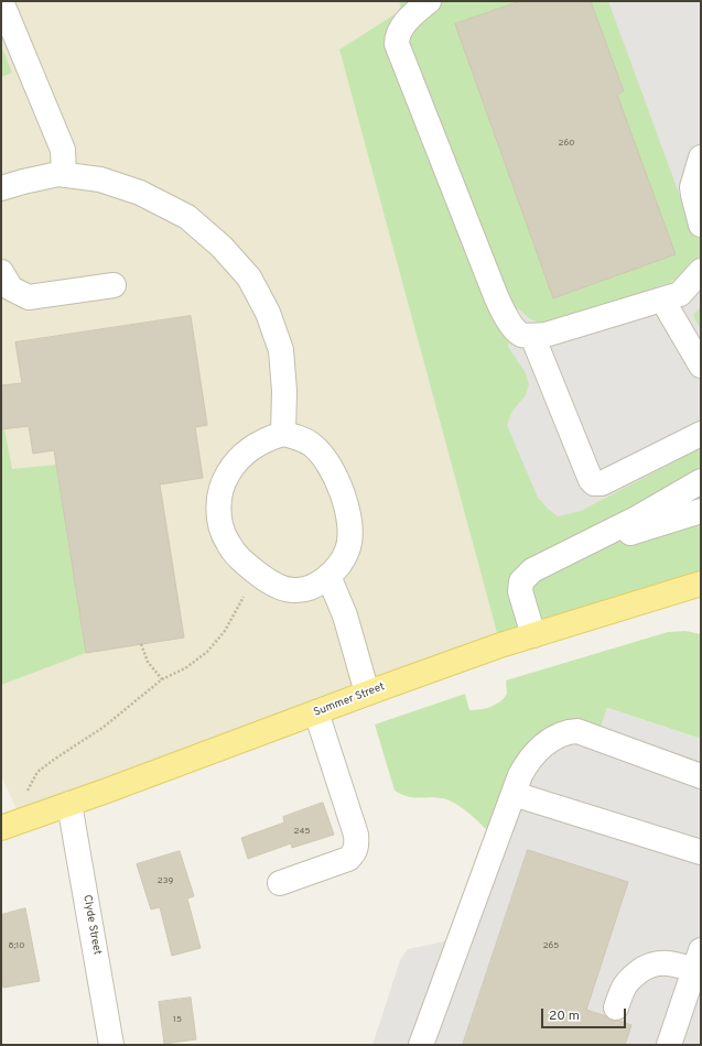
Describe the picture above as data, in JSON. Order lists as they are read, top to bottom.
{
  "streets": {
    "main road": ["Summer Street"],
    "street": ["Clyde Street"]
  },
  "crossings": [
    ["Summer Street", "Clyde Street"]
  ],
  "house_numbers": [
    "260",
    "245",
    "239",
    "8;10",
    "265",
    "15"
  ],
  "scale_bar": "20 m"
}
